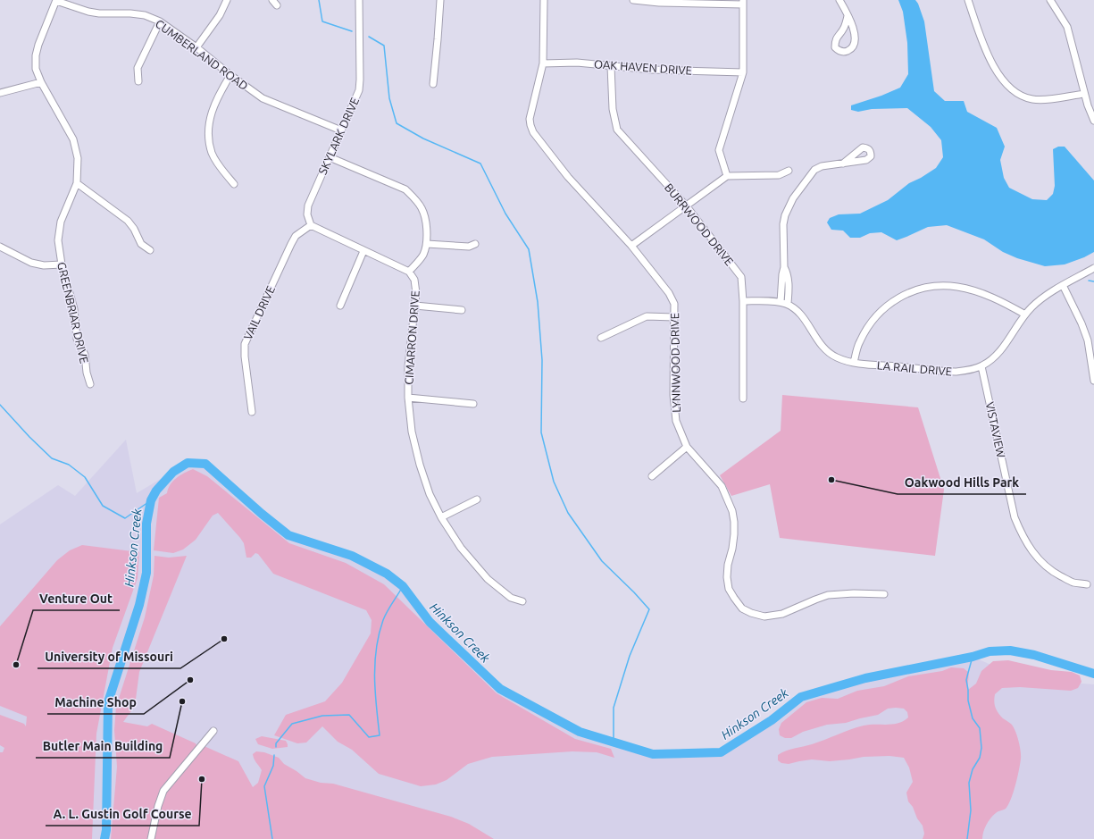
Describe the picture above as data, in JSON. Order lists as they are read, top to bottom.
{
  "streets": {
    "street": [
      "CUMBERLAND ROAD",
      "OAK HAVEN DRIVE",
      "SKYLARK DRIVE",
      "BURRWOOD DRIVE",
      "GREENBRIAR DRIVE",
      "VAIL DRIVE",
      "CIMARRON DRIVE",
      "LYNNWOOD DRIVE",
      "LA RAIL DRIVE",
      "VISTAVIEW"
    ]
  },
  "crossings": [
    ["CUMBERLAND ROAD", "SKYLARK DRIVE"],
    ["CUMBERLAND ROAD", "GREENBRIAR DRIVE"],
    ["OAK HAVEN DRIVE", "BURRWOOD DRIVE"],
    ["OAK HAVEN DRIVE", "LYNNWOOD DRIVE"],
    ["SKYLARK DRIVE", "VAIL DRIVE"],
    ["BURRWOOD DRIVE", "LA RAIL DRIVE"],
    ["LA RAIL DRIVE", "VISTAVIEW"]
  ],
  "water": ["Hinkson Creek"],
  "places": [
    "Oakwood Hills Park",
    "University of Missouri",
    "Venture Out",
    "Machine Shop",
    "Butler Main Building",
    "A. L. Gustin Golf Course"
  ]
}
